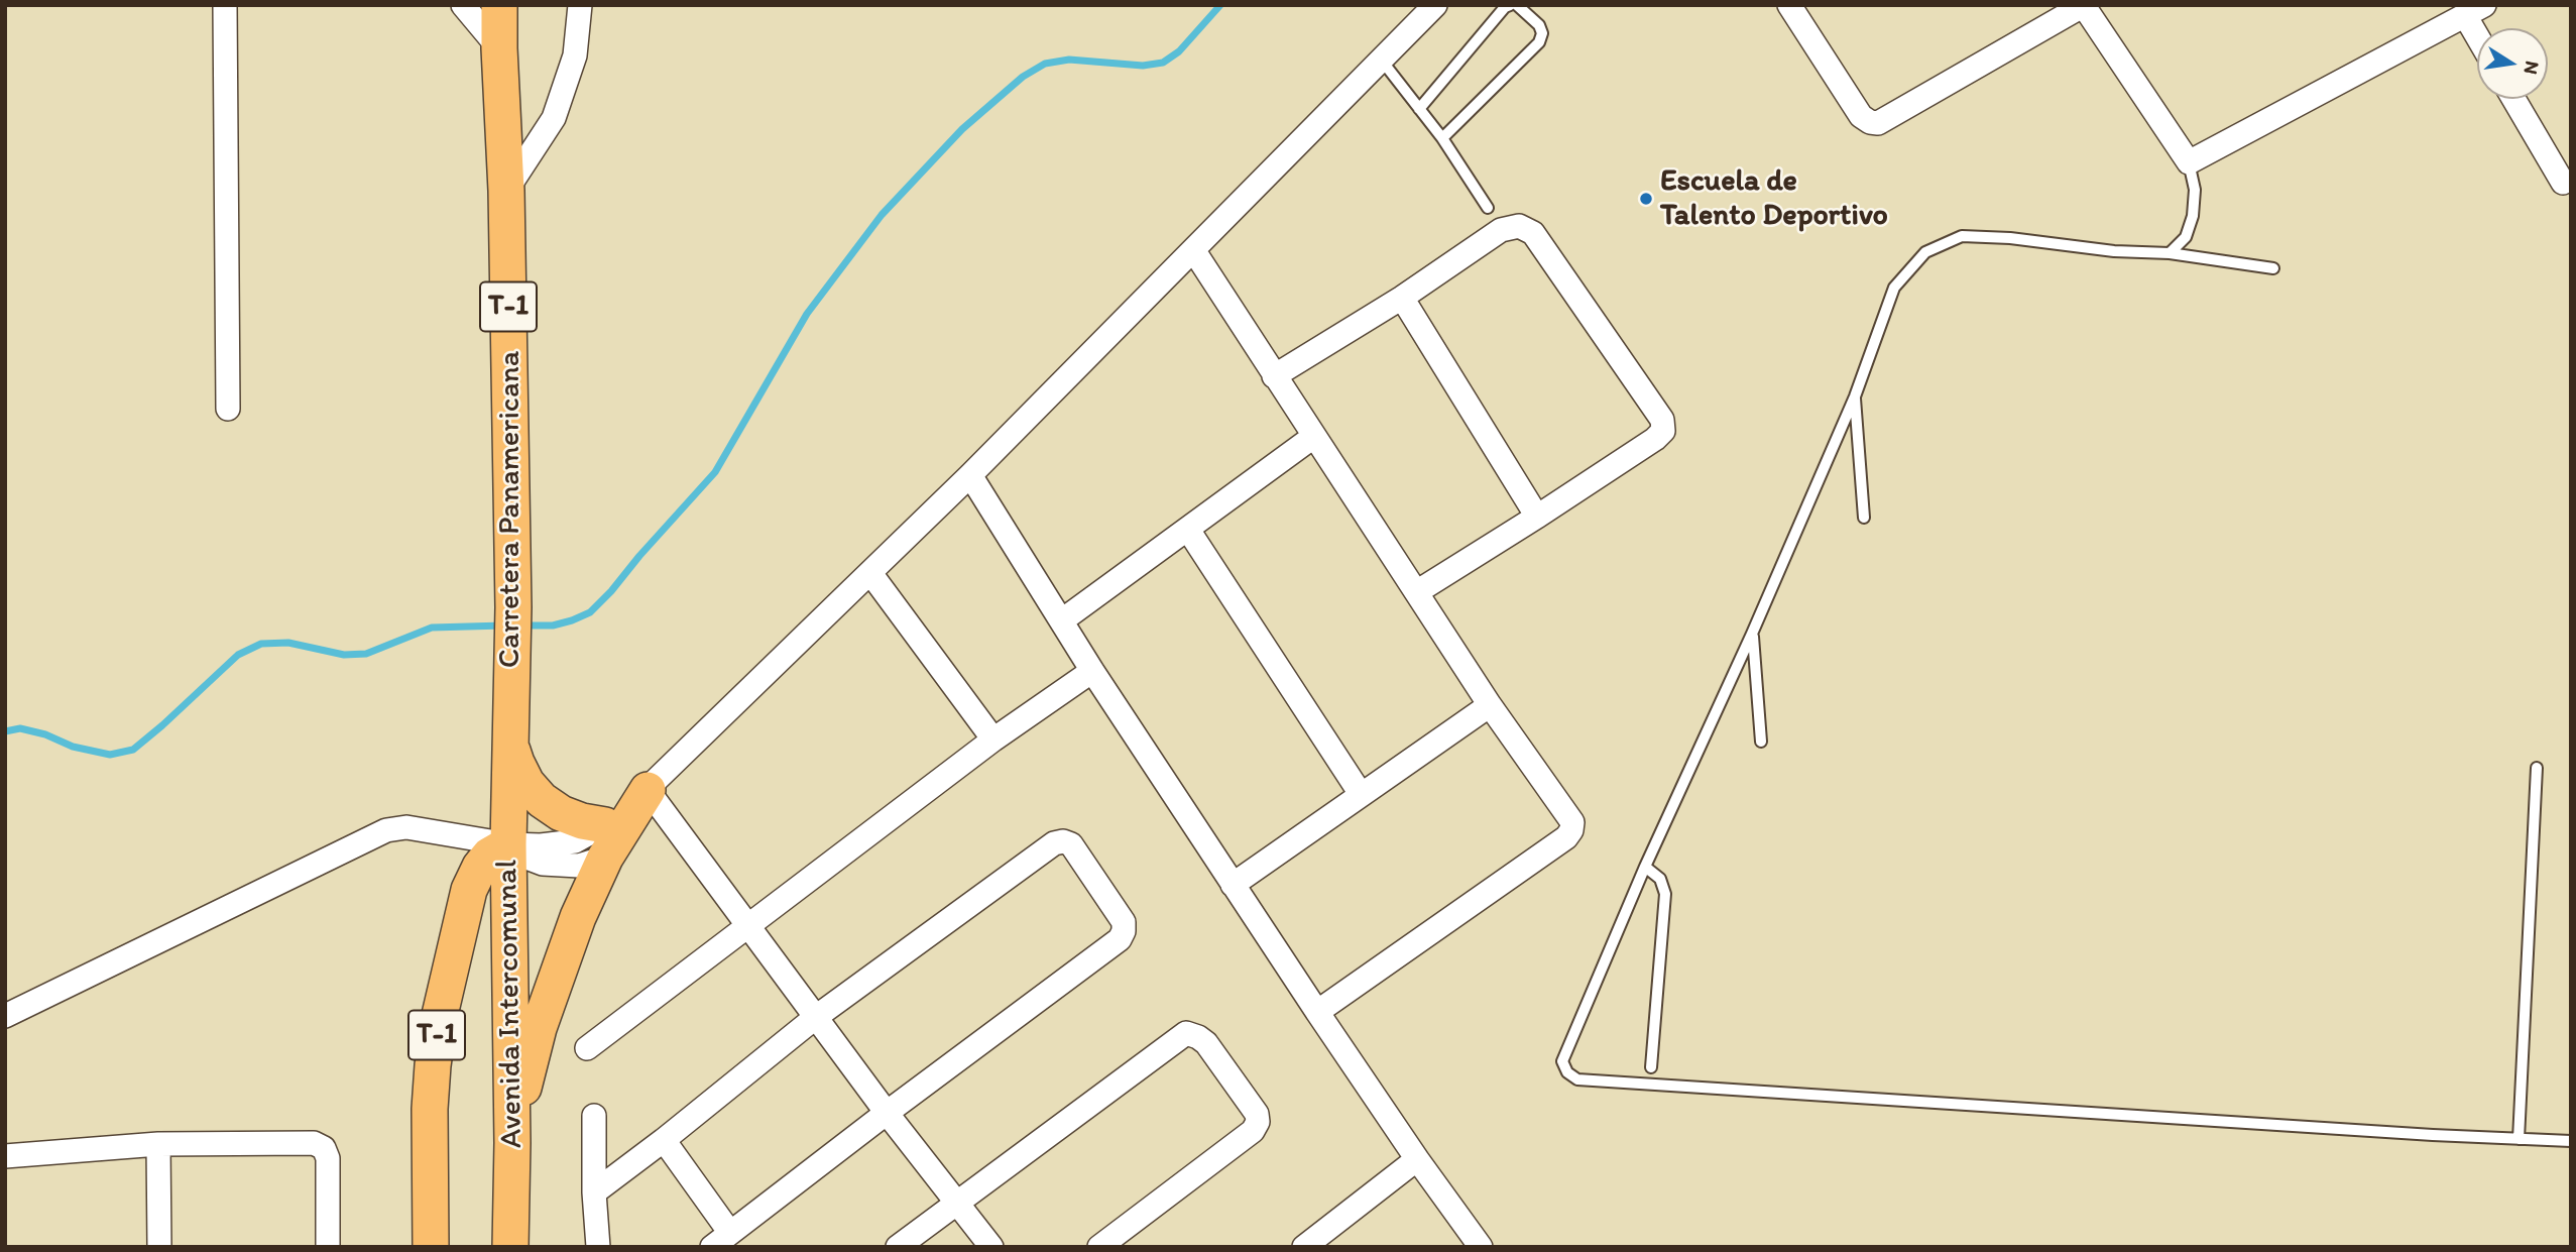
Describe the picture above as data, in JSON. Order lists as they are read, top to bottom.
{
  "streets": {
    "main road": ["T-1", "Carretera Panamericana", "Avenida Intercomunal"]
  },
  "crossings": [
    ["Carretera Panamericana", "Avenida Intercomunal"]
  ],
  "places": ["Escuela de Talento Deportivo"],
  "north": "right"
}
